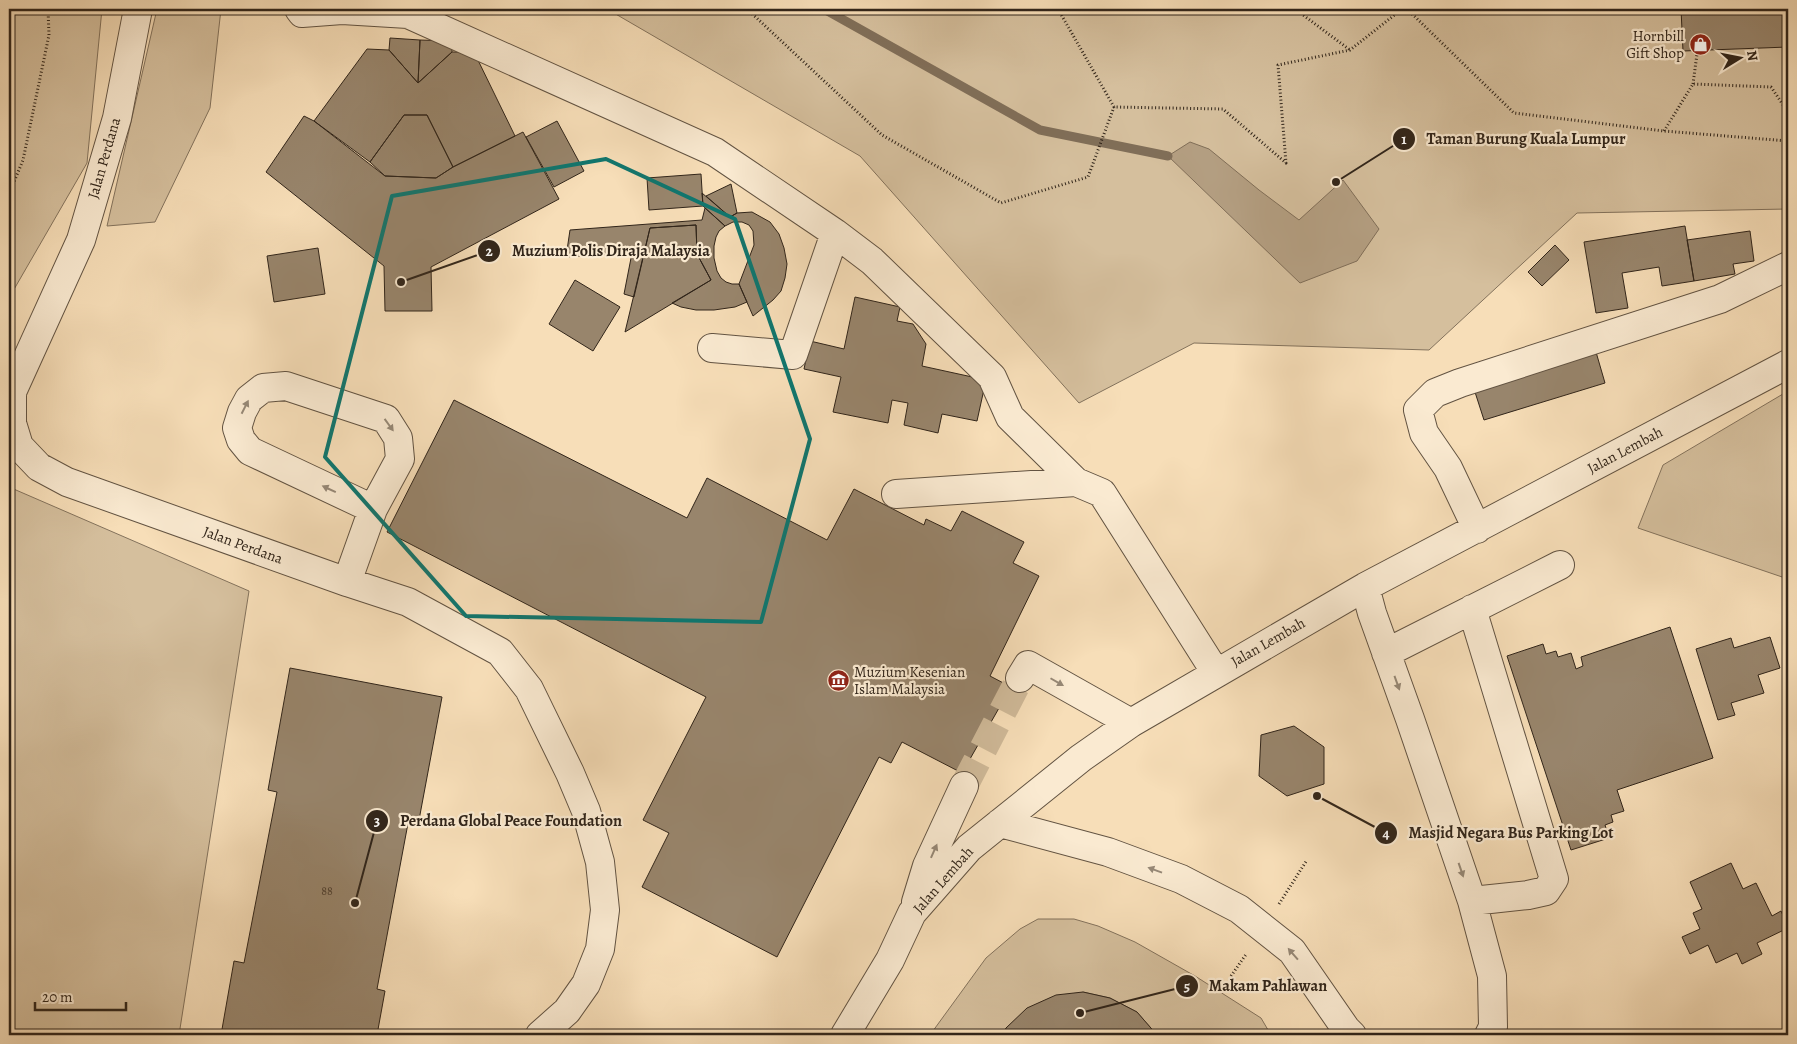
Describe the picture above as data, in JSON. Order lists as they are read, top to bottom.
{
  "streets": {
    "street": ["Jalan Perdana", "Jalan Lembah"]
  },
  "places": {
    "shop": ["Hornbill Gift Shop"],
    "other": [
      "Taman Burung Kuala Lumpur",
      "Muzium Polis Diraja Malaysia",
      "Masjid Negara Bus Parking Lot",
      "Perdana Global Peace Foundation",
      "Makam Pahlawan"
    ],
    "museum": ["Muzium Kesenian Islam Malaysia"]
  },
  "house_numbers": ["88"],
  "scale_bar": "20 m",
  "north": "right"
}
